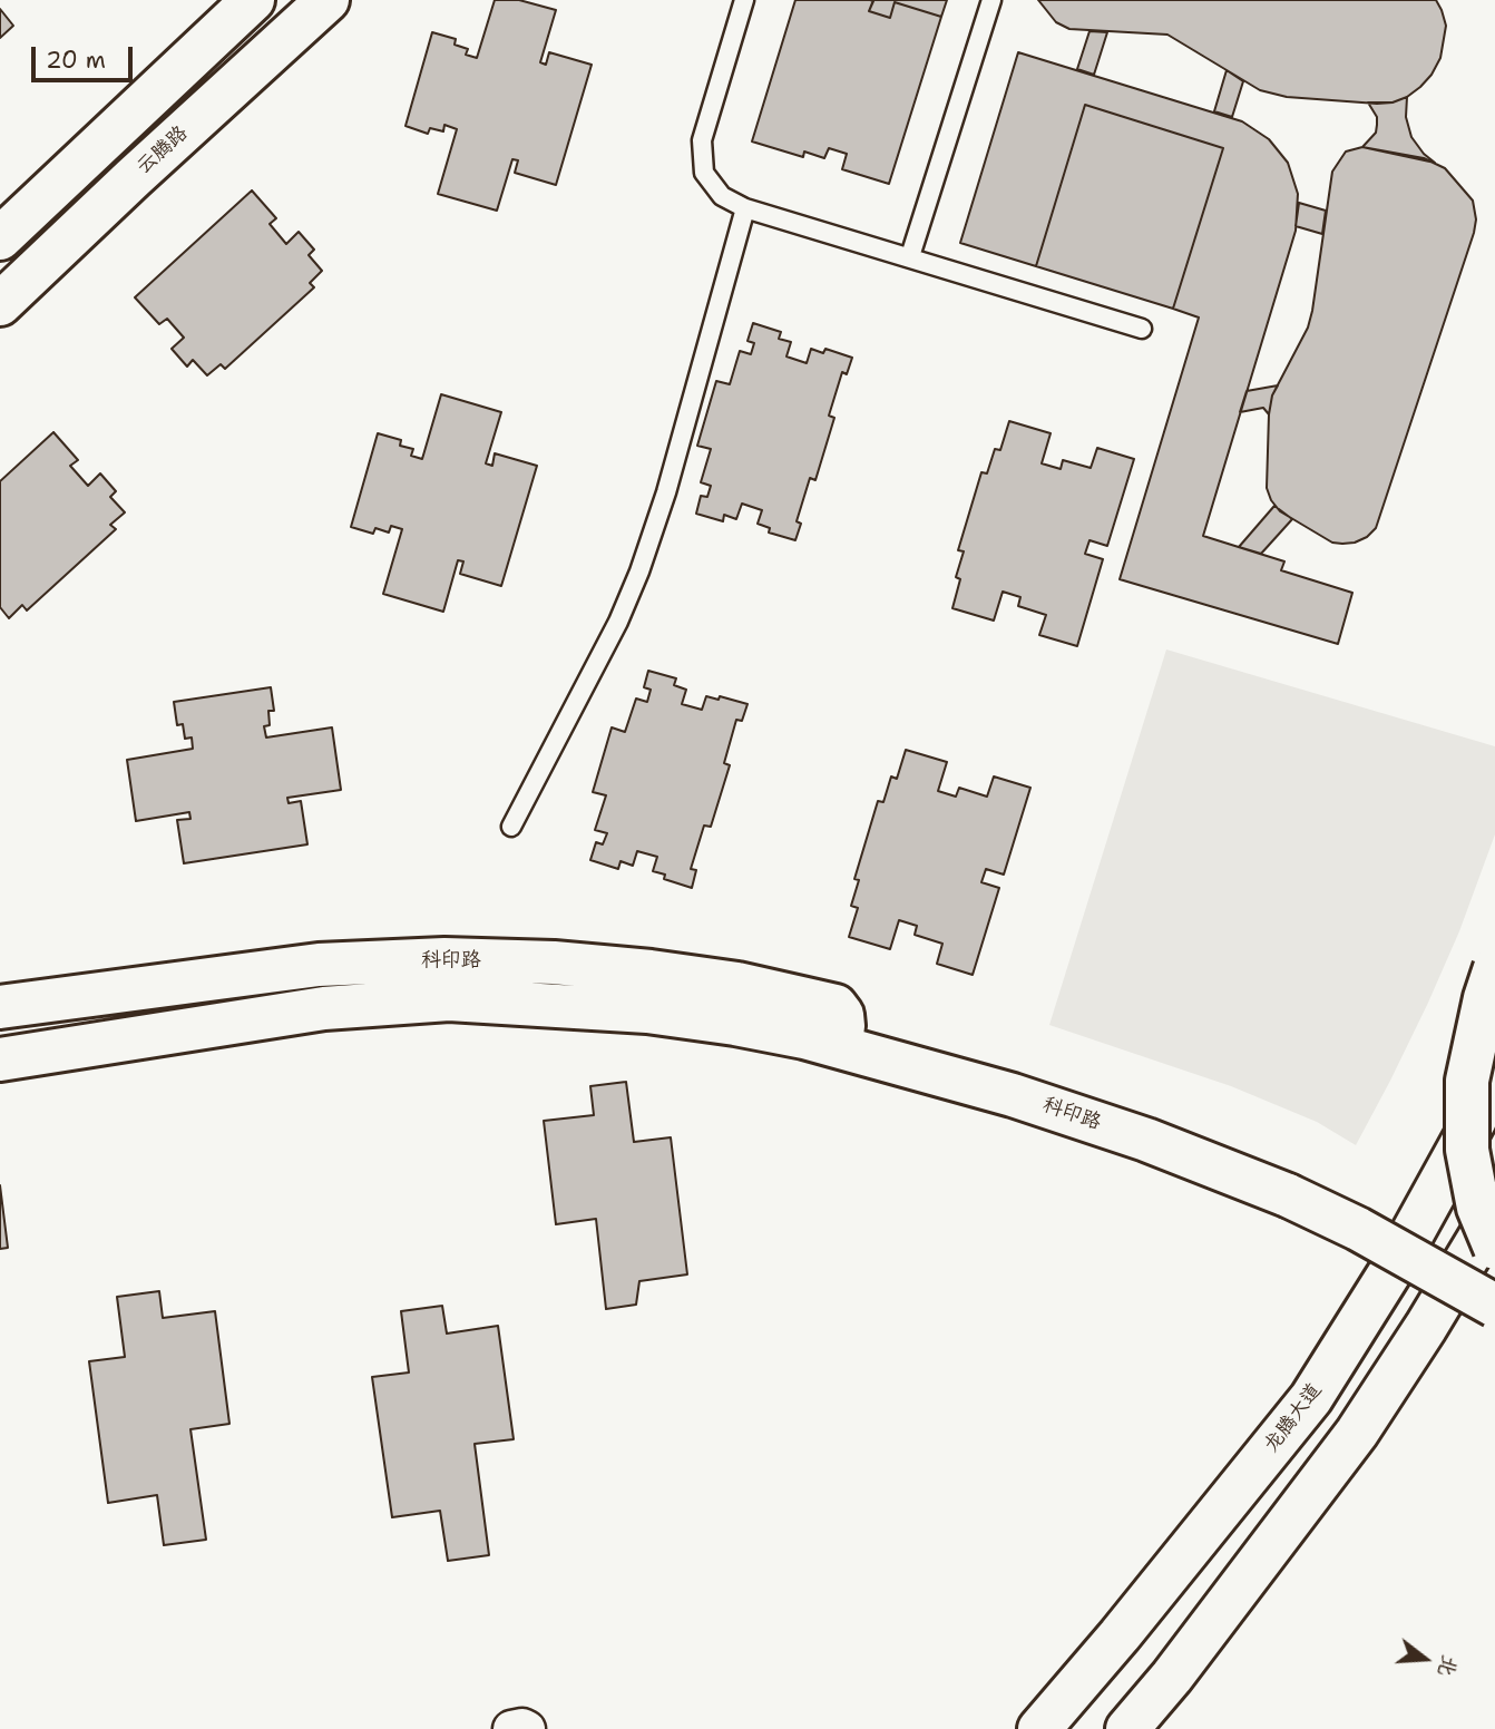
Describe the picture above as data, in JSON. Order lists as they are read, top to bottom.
{
  "streets": {
    "main road": ["云腾路", "科印路", "龙腾大道"]
  },
  "scale_bar": "20 m",
  "north": "right"
}
